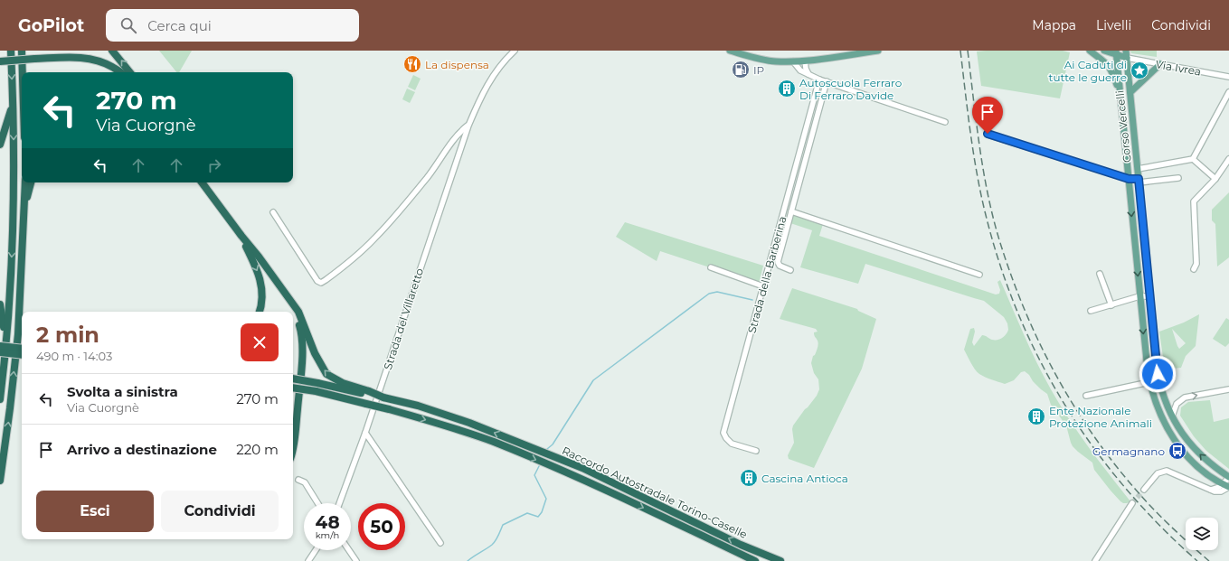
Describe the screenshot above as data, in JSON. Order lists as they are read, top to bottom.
{
  "streets": {
    "highway": ["Raccordo Autostradale Torino-Caselle"],
    "main road": ["Corso Vercelli"],
    "street": ["Via Ivrea", "Strada della Barberina", "Strada del Villaretto"]
  },
  "crossings": [
    ["Via Ivrea", "Corso Vercelli"]
  ],
  "places": {
    "restaurant": ["La dispensa"],
    "fuel station": ["IP"],
    "place": ["Ai Caduti di tutte le guerre"],
    "building": ["Autoscuola Ferraro Di Ferraro Davide", "Ente Nazionale Protezione Animali", "Cascina Antioca"],
    "bus stop": ["Germagnano"]
  },
  "page": {
    "header": "GoPilot",
    "search": "Cerca qui",
    "nav": ["Mappa", "Livelli", "Condividi"],
    "turn": ["270 m", "Via Cuorgnè"],
    "heading": ["2 min", "490 m · 14:03"],
    "list": [
      {
        "name": "Svolta a sinistra",
        "note": "Via Cuorgnè",
        "value": "270 m"
      },
      {
        "name": "Arrivo a destinazione",
        "value": "220 m"
      }
    ],
    "buttons": ["Esci", "Condividi"],
    "speed": "48 km/h",
    "limit": "50"
  }
}
